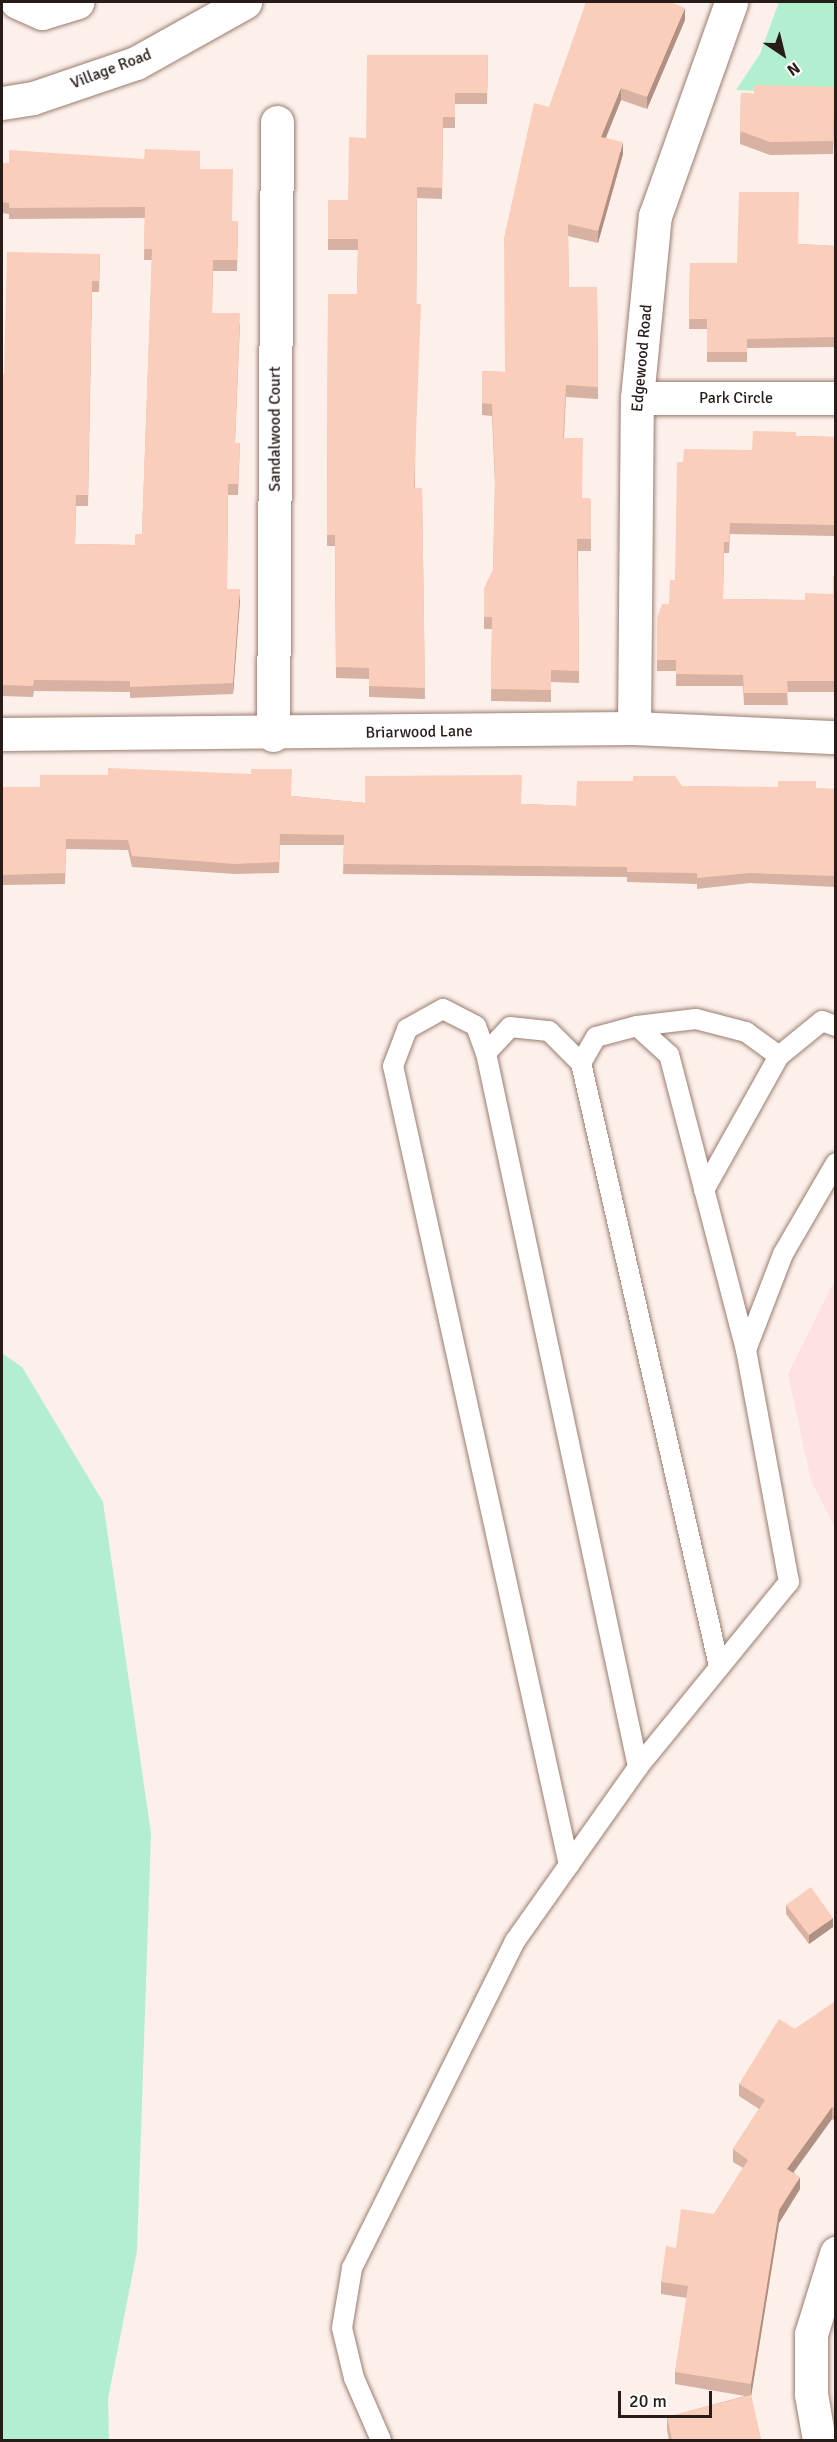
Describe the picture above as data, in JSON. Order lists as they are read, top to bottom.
{
  "streets": {
    "street": [
      "Village Road",
      "Edgewood Road",
      "Park Circle",
      "Sandalwood Court",
      "Briarwood Lane"
    ]
  },
  "crossings": [
    ["Edgewood Road", "Park Circle"],
    ["Edgewood Road", "Briarwood Lane"],
    ["Sandalwood Court", "Briarwood Lane"]
  ],
  "scale_bar": "20 m",
  "north": "bottom right"
}
